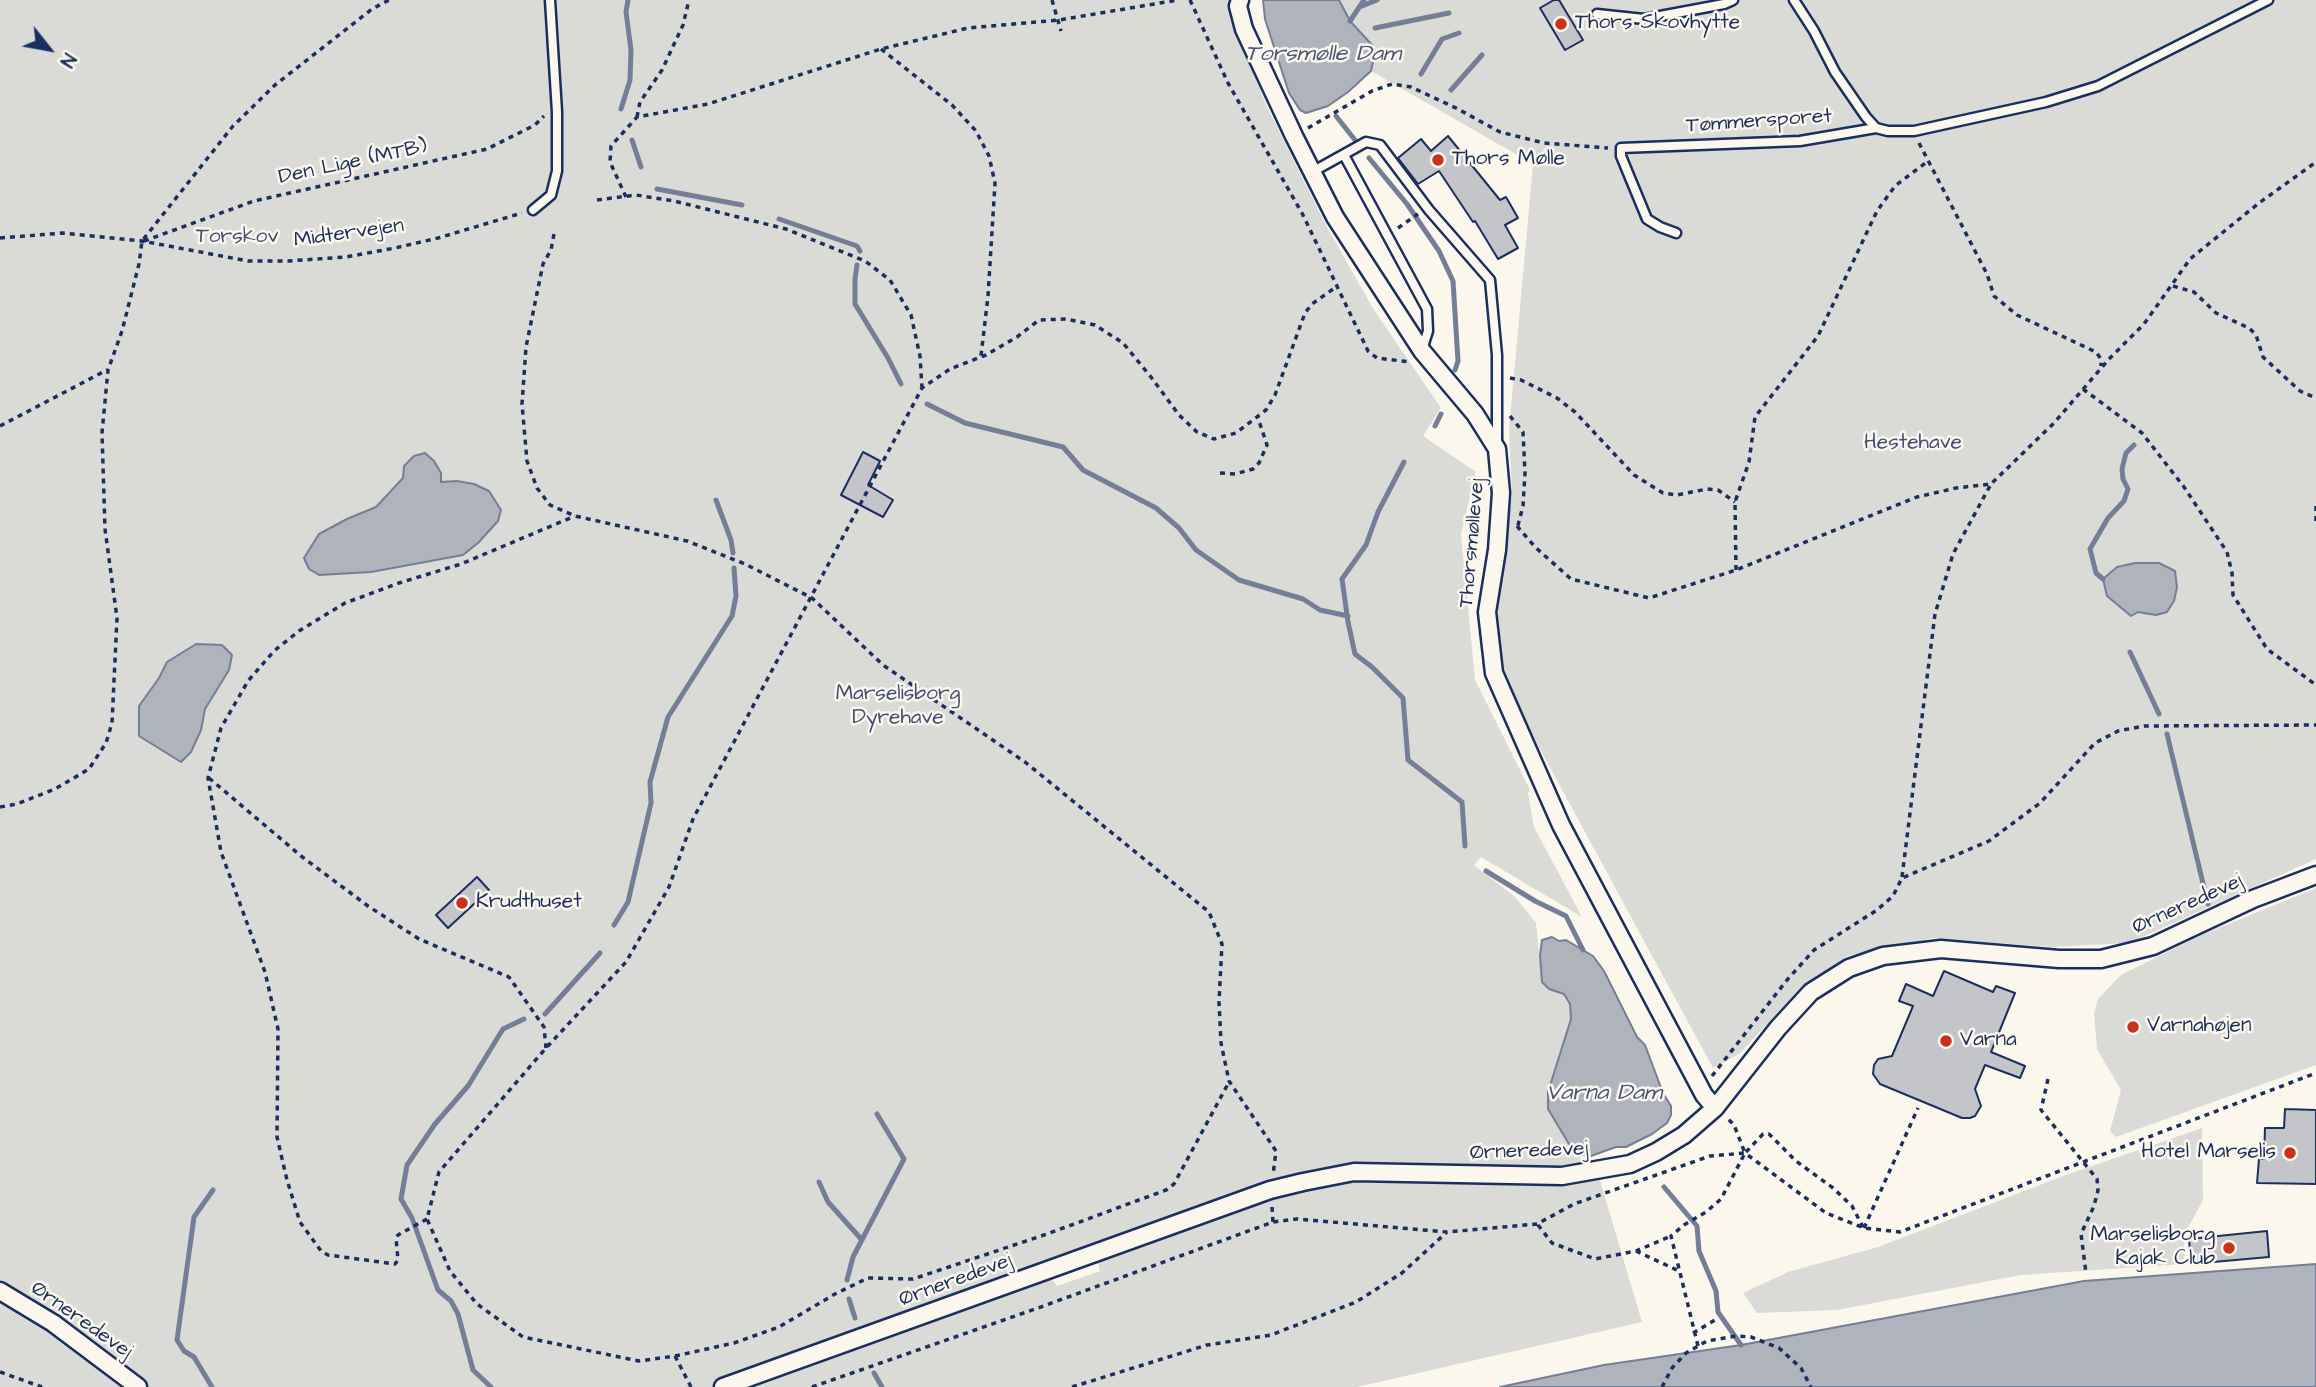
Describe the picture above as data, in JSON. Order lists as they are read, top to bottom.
{
  "streets": {
    "street": ["Thorsmøllevej", "Ørneredevej"],
    "lane": ["Tømmersporet"],
    "path": ["Den Lige (MTB)", "Midtervejen"]
  },
  "crossings": [
    ["Den Lige (MTB)", "Midtervejen"],
    ["Thorsmøllevej", "Ørneredevej"]
  ],
  "water": ["Torsmølle Dam", "Varna Dam"],
  "parks": ["Torskov", "Hestehave", "Marselisborg Dyrehave"],
  "places": [
    "Thors Skovhytte",
    "Thors Mølle",
    "Krudthuset",
    "Varnahøjen",
    "Varna",
    "Hotel Marselis",
    "Marselisborg Kajak Club"
  ],
  "north": "bottom right"
}
